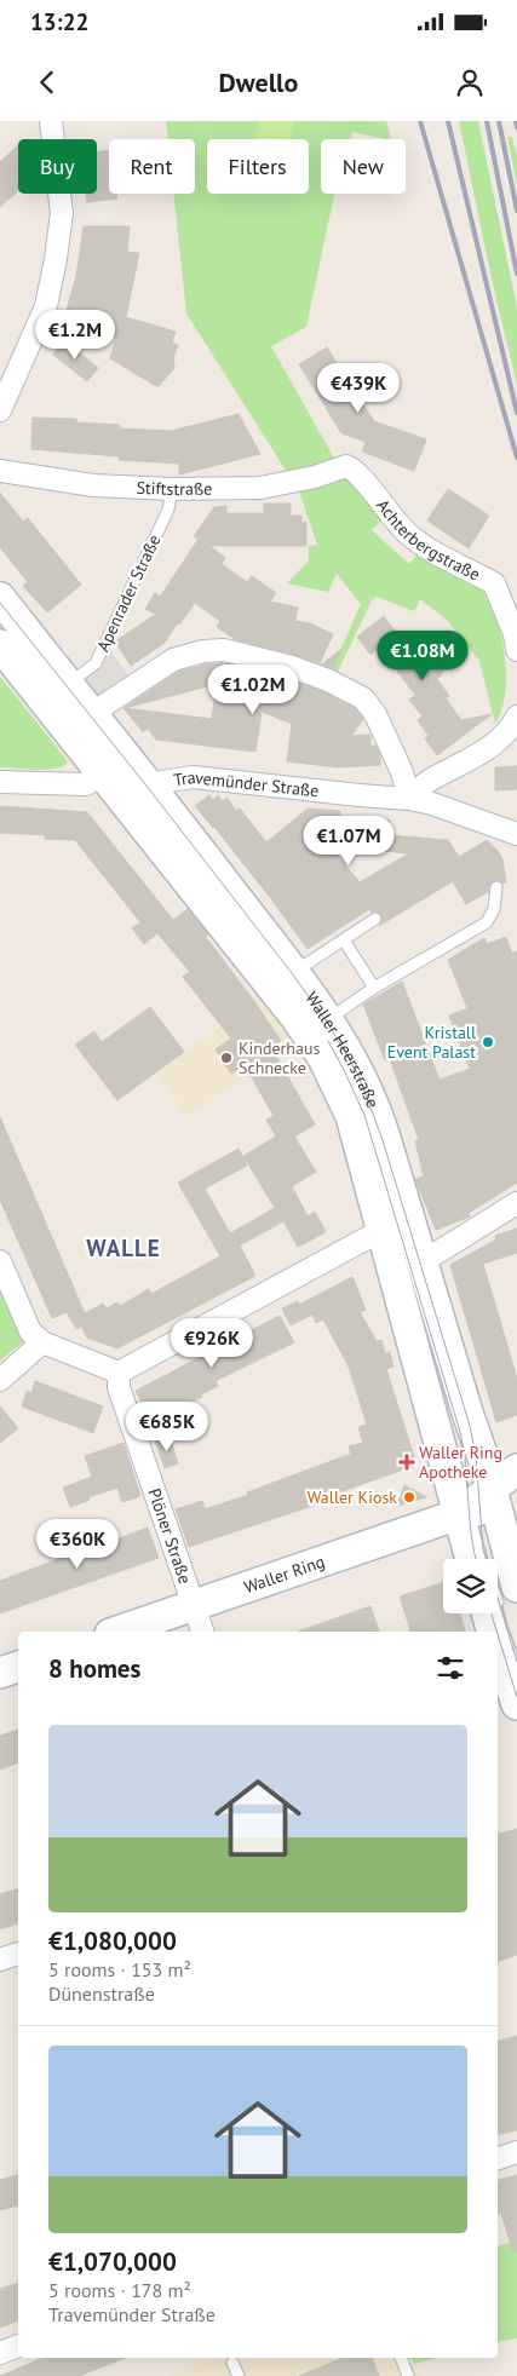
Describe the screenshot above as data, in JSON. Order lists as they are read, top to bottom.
{
  "streets": {
    "main road": ["Waller Heerstraße", "Waller Ring"],
    "street": [
      "Stiftstraße",
      "Achterbergstraße",
      "Travemünder Straße",
      "Plöner Straße"
    ],
    "lane": ["Apenrader Straße"]
  },
  "crossings": [
    ["Stiftstraße", "Achterbergstraße"],
    ["Stiftstraße", "Apenrader Straße"],
    ["Apenrader Straße", "Waller Heerstraße"],
    ["Travemünder Straße", "Waller Heerstraße"],
    ["Waller Heerstraße", "Waller Ring"],
    ["Plöner Straße", "Waller Ring"]
  ],
  "districts": ["WALLE"],
  "places": {
    "other": ["Kristall Event Palast", "Kinderhaus Schnecke", "Waller Kiosk"],
    "health": ["Waller Ring Apotheke"]
  },
  "page": {
    "status": "13:22",
    "header": "Dwello",
    "chip": [
      "Buy",
      "Rent",
      "Filters",
      "New"
    ],
    "price": [
      "€1.2M",
      "€439K",
      "€1.08M",
      "€1.02M",
      "€1.07M",
      "€926K",
      "€685K",
      "€360K"
    ],
    "heading": "8 homes",
    "list": [
      {
        "name": "€1,080,000",
        "note": "5 rooms · 153 m² · Dünenstraße"
      },
      {
        "name": "€1,070,000",
        "note": "5 rooms · 178 m² · Travemünder Straße"
      }
    ]
  }
}
